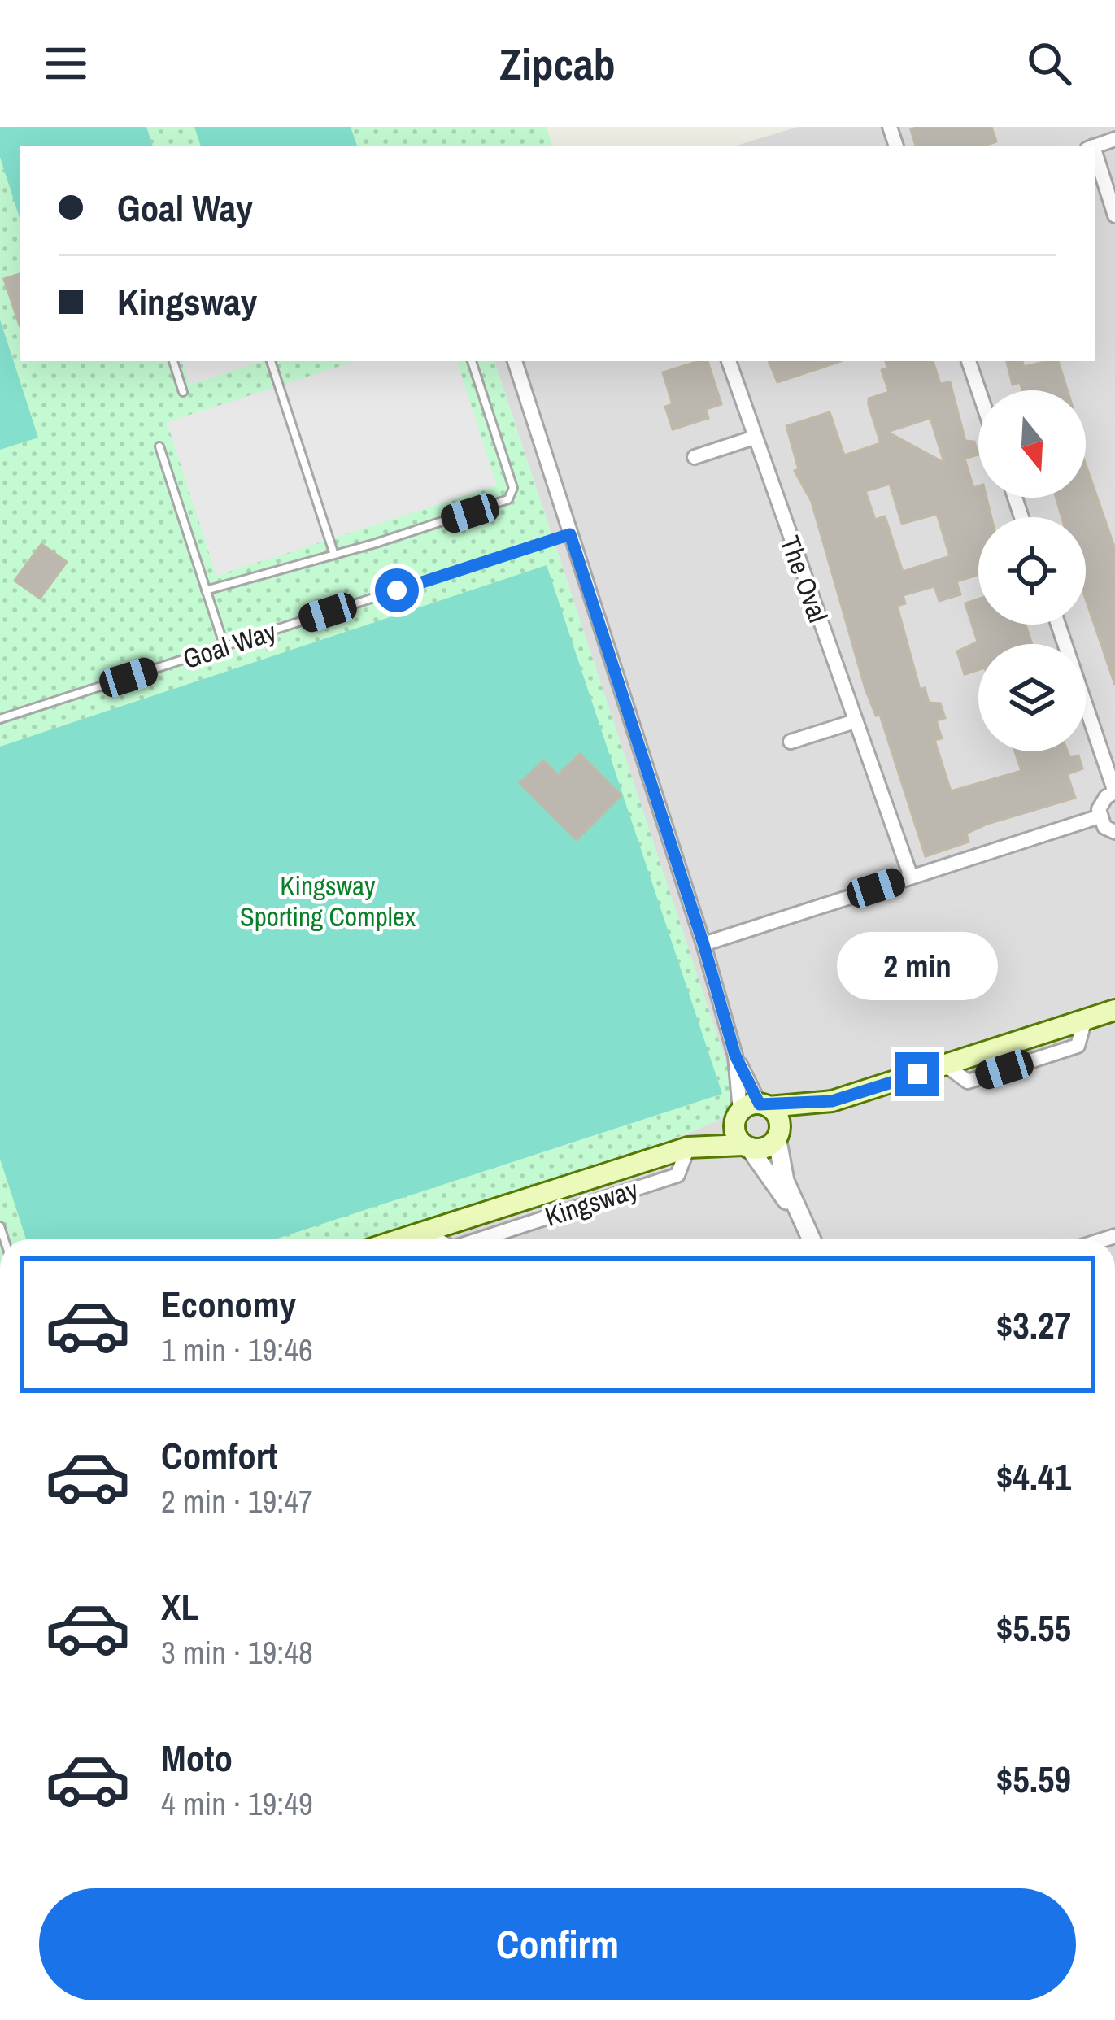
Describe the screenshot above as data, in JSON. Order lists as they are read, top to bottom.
{
  "streets": {
    "main road": ["Kingsway"],
    "street": ["The Oval"],
    "lane": ["Goal Way"]
  },
  "parks": ["Kingsway Sporting Complex"],
  "north": "bottom",
  "page": {
    "header": "Zipcab",
    "banner": ["Goal Way", "Kingsway"],
    "bubble": "2 min",
    "list": [
      {
        "name": "Economy",
        "note": "1 min · 19:46",
        "value": "$3.27"
      },
      {
        "name": "Comfort",
        "note": "2 min · 19:47",
        "value": "$4.41"
      },
      {
        "name": "XL",
        "note": "3 min · 19:48",
        "value": "$5.55"
      },
      {
        "name": "Moto",
        "note": "4 min · 19:49",
        "value": "$5.59"
      }
    ],
    "buttons": "Confirm"
  }
}
